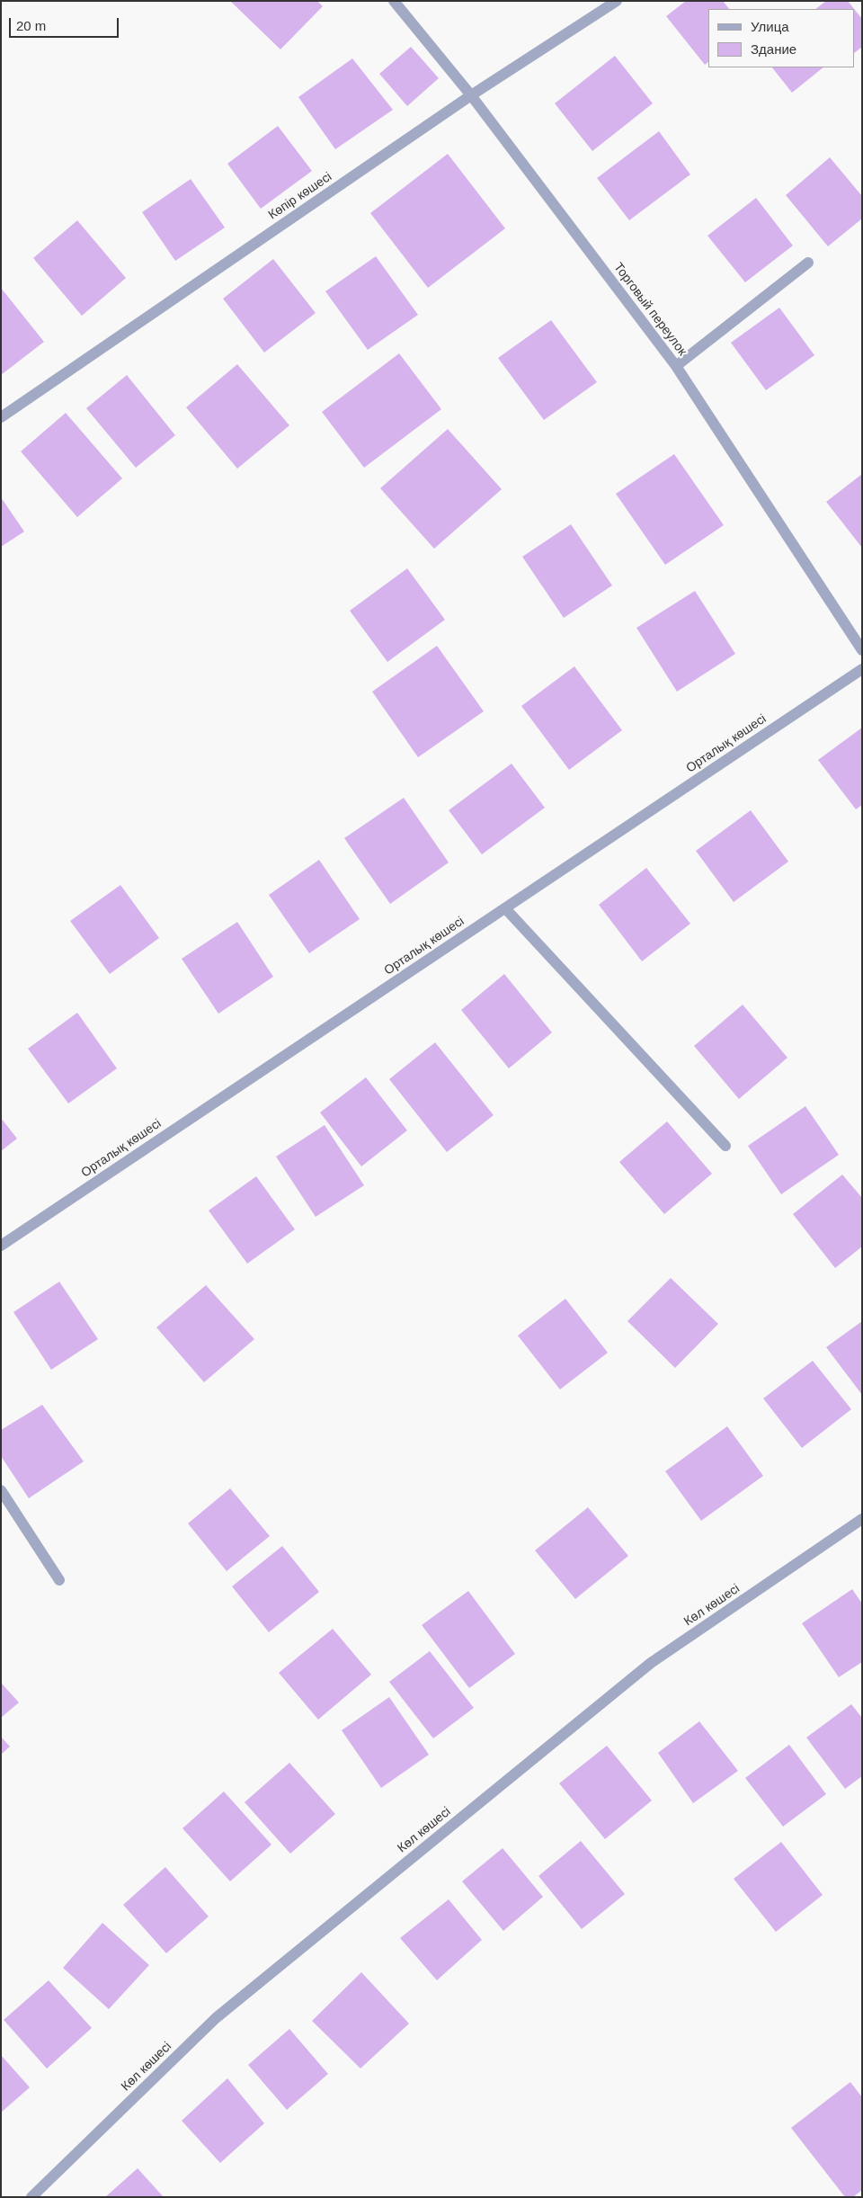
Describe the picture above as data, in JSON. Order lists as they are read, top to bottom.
{
  "streets": {
    "street": [
      "Көпір көшесі",
      "Торговый переулок",
      "Орталық көшесі",
      "Көл көшесі"
    ]
  },
  "crossings": [
    ["Көпір көшесі", "Торговый переулок"]
  ],
  "legend": ["Улица", "Здание"],
  "scale_bar": "20 m"
}
